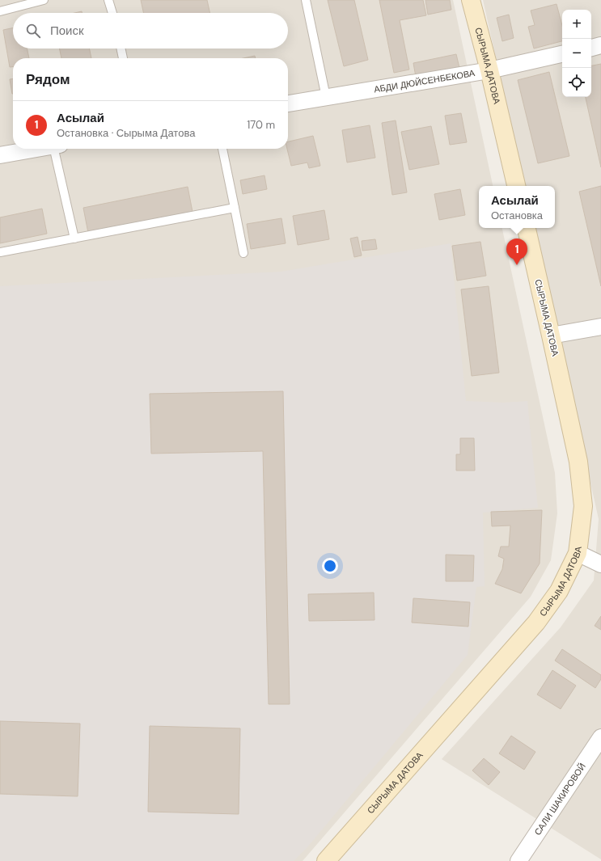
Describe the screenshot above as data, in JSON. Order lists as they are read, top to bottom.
{
  "streets": {
    "street": ["СЫРЫМА ДАТОВА", "АБДИ ДЮЙСЕНБЕКОВА", "САЛИ ШАКИРОВОЙ"]
  },
  "crossings": [
    ["СЫРЫМА ДАТОВА", "АБДИ ДЮЙСЕНБЕКОВА"]
  ],
  "page": {
    "map_buttons": ["+", "−"],
    "search": "Поиск",
    "heading": "Рядом",
    "list": [
      {
        "mark": "1",
        "name": "Асылай",
        "note": "Остановка · Сырыма Датова",
        "value": "170 m"
      }
    ],
    "popup": ["Асылай", "Остановка"],
    "pins": "1"
  }
}
